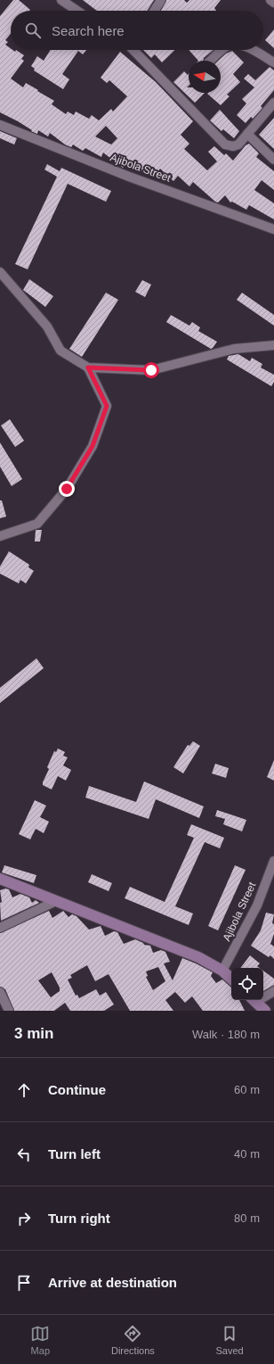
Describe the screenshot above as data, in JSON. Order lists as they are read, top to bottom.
{
  "streets": {
    "street": ["Ajibola Street"]
  },
  "north": "left",
  "page": {
    "search": "Search here",
    "heading": ["3 min", "Walk · 180 m"],
    "list": [
      ["Continue", "60 m"],
      ["Turn left", "40 m"],
      ["Turn right", "80 m"],
      "Arrive at destination"
    ],
    "nav": ["Map", "Directions", "Saved"]
  }
}
